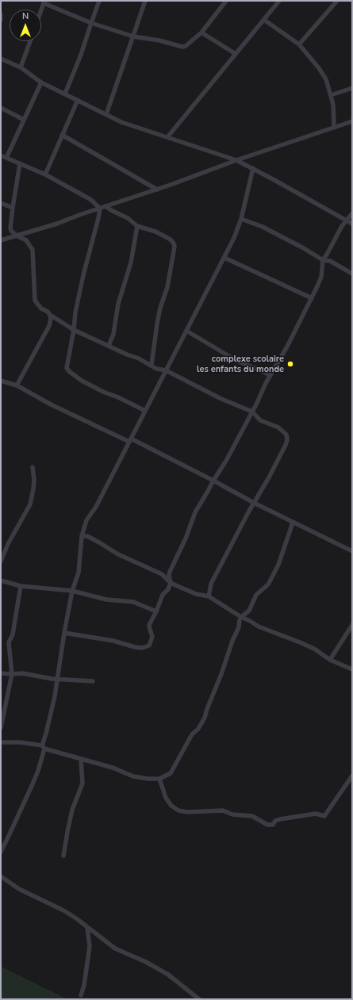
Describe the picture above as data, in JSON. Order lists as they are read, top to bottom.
{
  "places": ["complexe scolaire les enfants du monde"],
  "north": "top"
}
